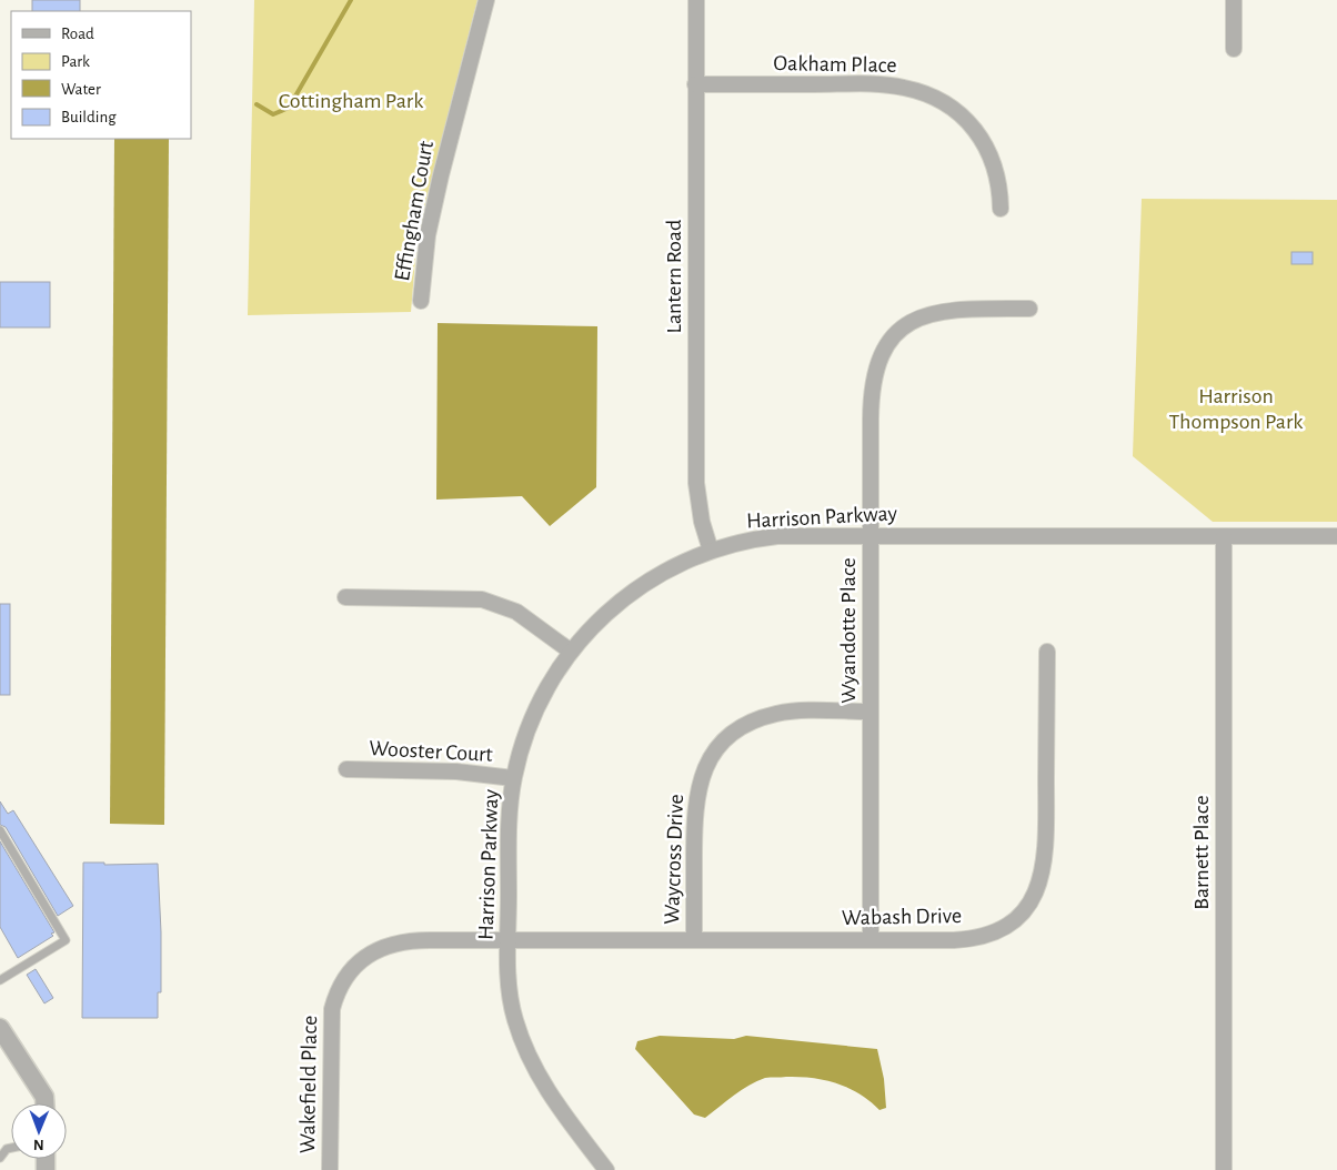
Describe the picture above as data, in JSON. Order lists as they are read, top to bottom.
{
  "streets": {
    "street": [
      "Oakham Place",
      "Effingham Court",
      "Lantern Road",
      "Harrison Parkway",
      "Wyandotte Place",
      "Wooster Court",
      "Barnett Place",
      "Waycross Drive",
      "Wabash Drive",
      "Wakefield Place"
    ]
  },
  "crossings": [
    ["Oakham Place", "Lantern Road"],
    ["Lantern Road", "Harrison Parkway"],
    ["Harrison Parkway", "Wyandotte Place"],
    ["Harrison Parkway", "Wooster Court"],
    ["Harrison Parkway", "Barnett Place"],
    ["Harrison Parkway", "Wabash Drive"],
    ["Harrison Parkway", "Wakefield Place"],
    ["Wyandotte Place", "Waycross Drive"],
    ["Wyandotte Place", "Wabash Drive"],
    ["Waycross Drive", "Wabash Drive"],
    ["Wabash Drive", "Wakefield Place"]
  ],
  "parks": ["Cottingham Park", "Harrison Thompson Park"],
  "legend": [
    "Road",
    "Park",
    "Water",
    "Building"
  ],
  "north": "bottom"
}
